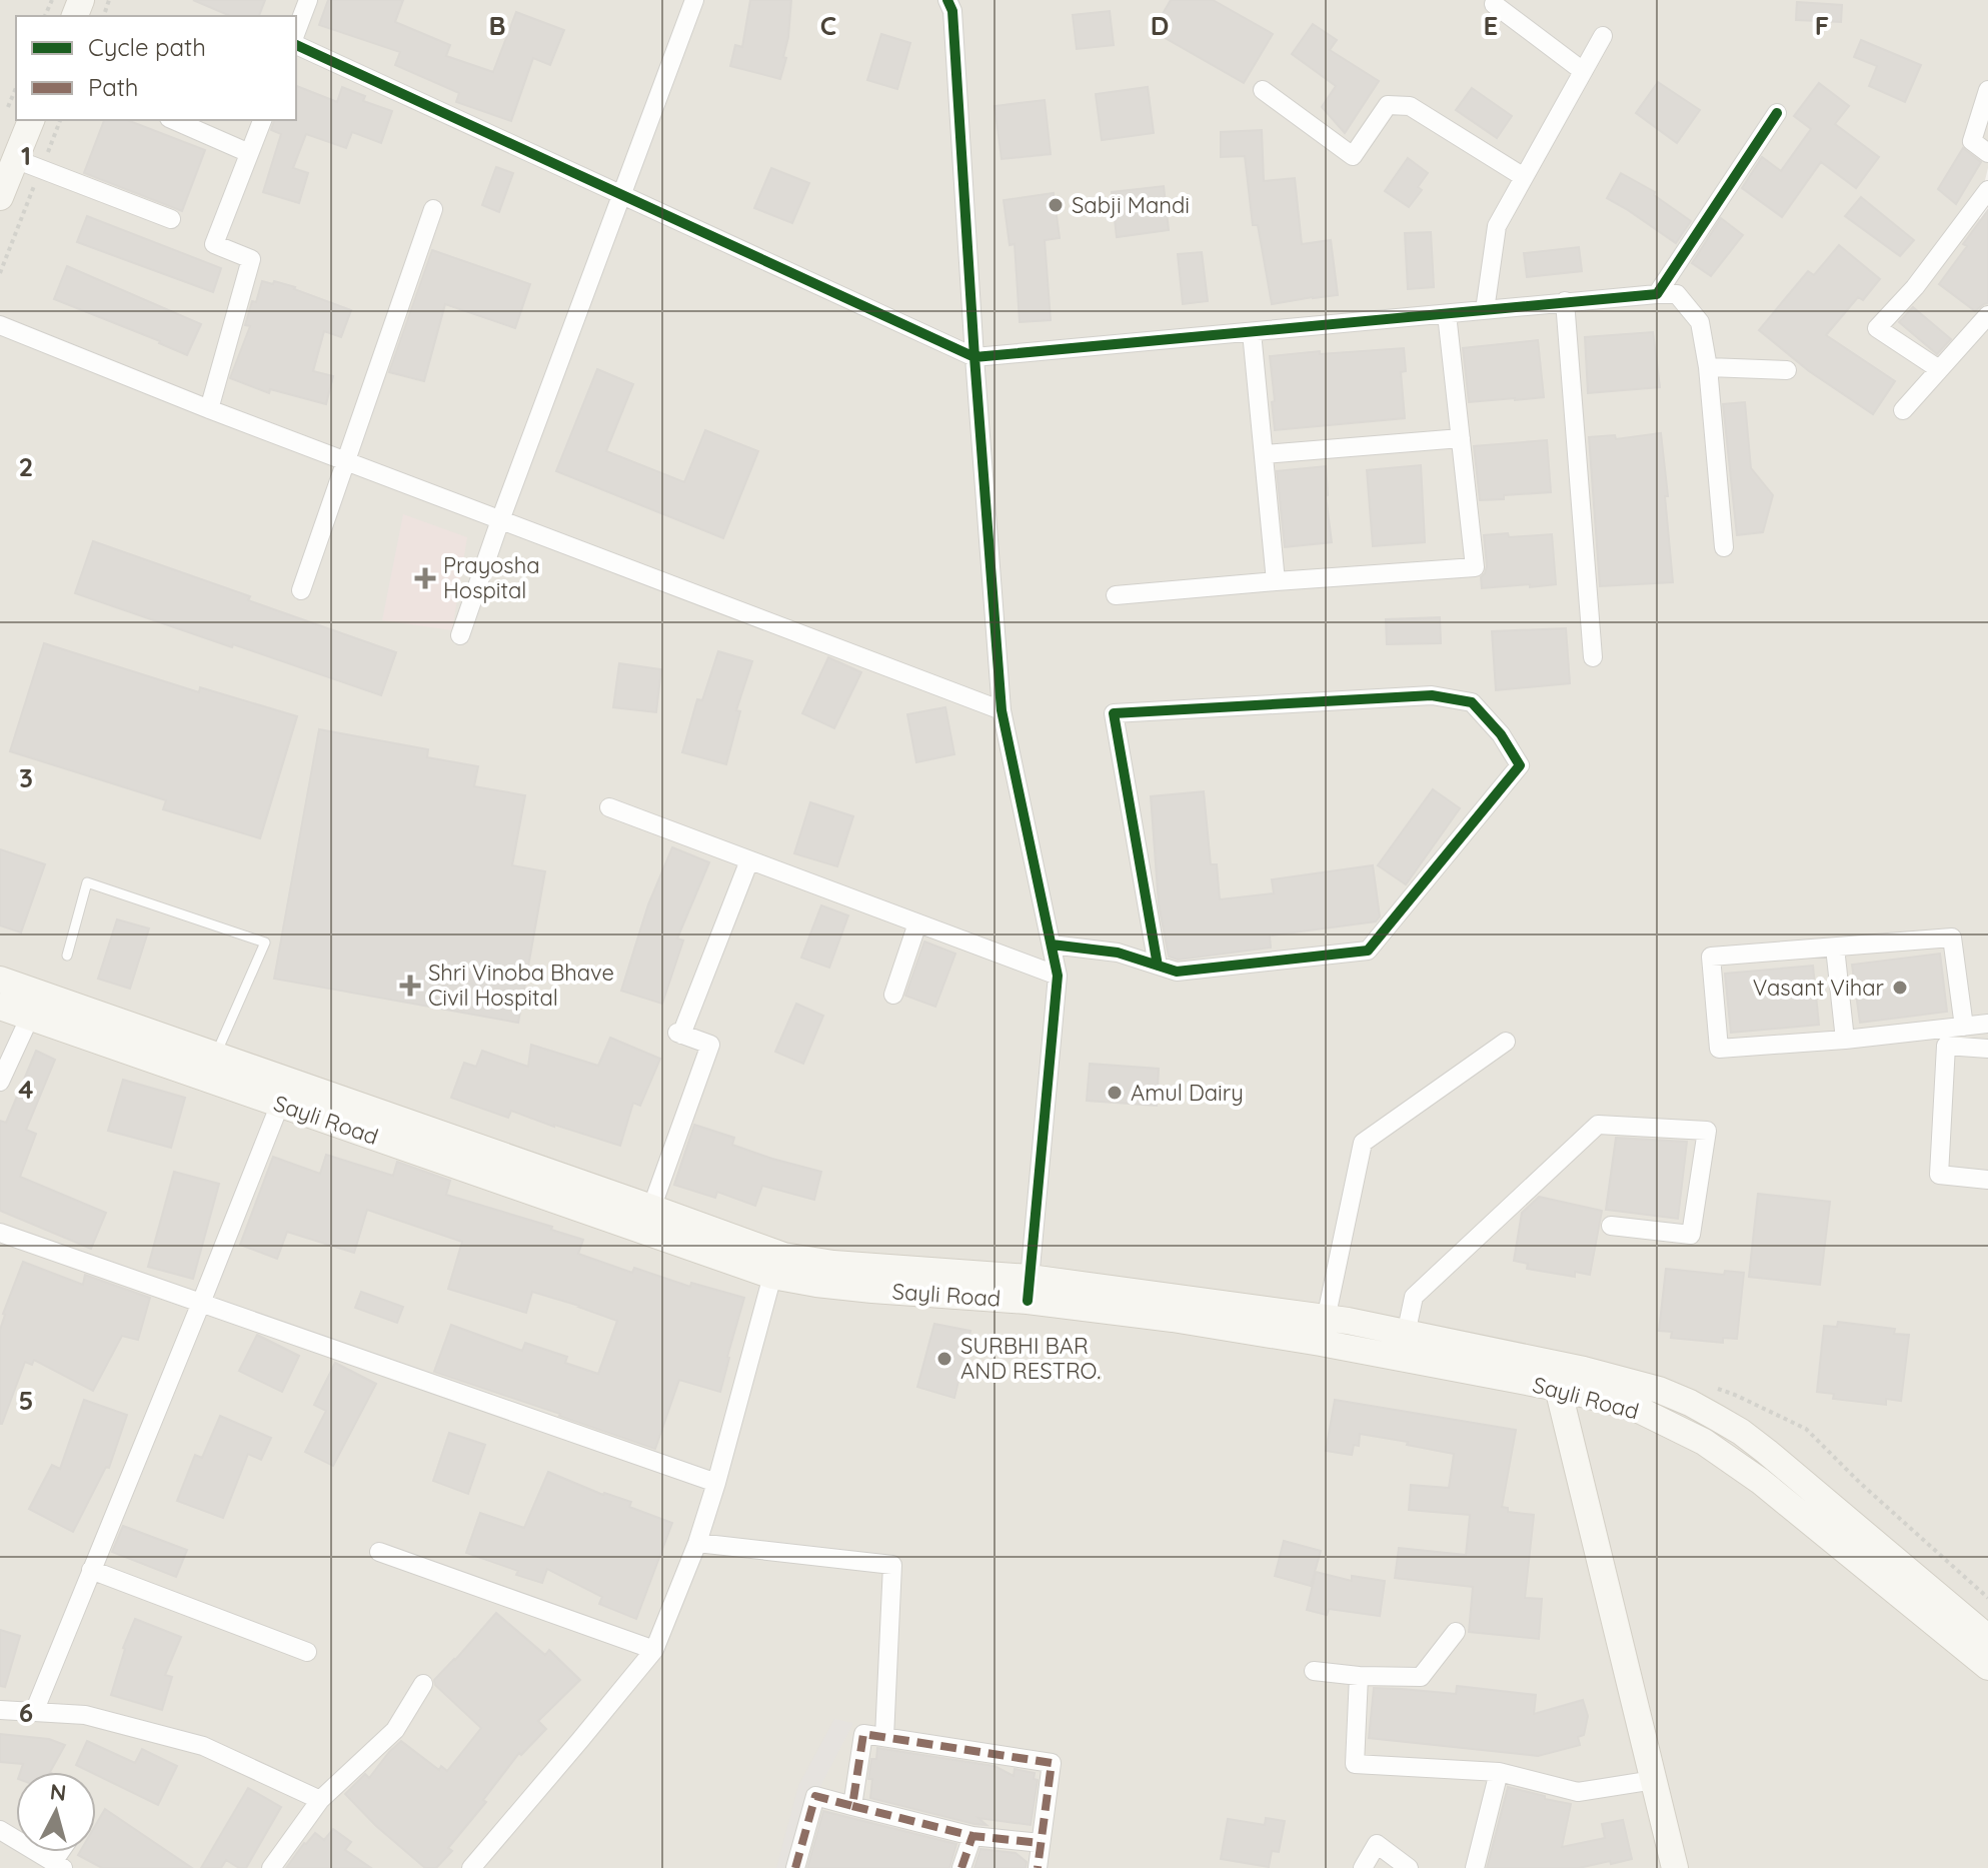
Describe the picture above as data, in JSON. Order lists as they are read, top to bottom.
{
  "streets": {
    "main road": ["Sayli Road"]
  },
  "places": {
    "other": [
      "Sabji Mandi",
      "Vasant Vihar",
      "Amul Dairy",
      "SURBHI BAR AND RESTRO."
    ],
    "health": ["Prayosha Hospital", "Shri Vinoba Bhave Civil Hospital"]
  },
  "legend": ["Cycle path", "Path"],
  "north": "top",
  "grid": {
    "columns": [
      "B",
      "C",
      "D",
      "E",
      "F"
    ],
    "rows": [
      "1",
      "2",
      "3",
      "4",
      "5",
      "6"
    ]
  }
}
